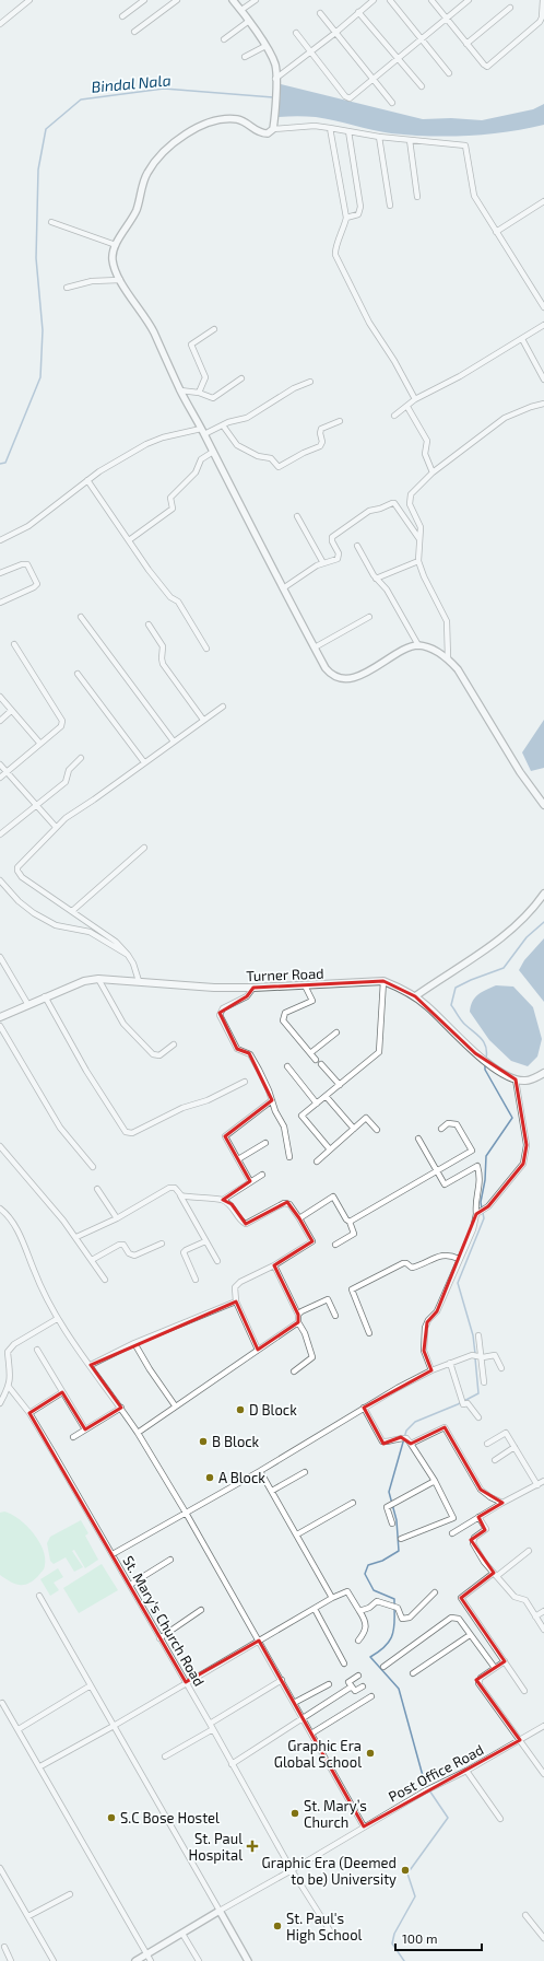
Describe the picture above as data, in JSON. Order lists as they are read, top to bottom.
{
  "streets": {
    "main road": ["Turner Road"],
    "street": ["St. Mary's Church Road", "Post Office Road"]
  },
  "crossings": [
    ["St. Mary's Church Road", "Post Office Road"]
  ],
  "water": ["Bindal Nala"],
  "places": {
    "other": [
      "D Block",
      "B Block",
      "A Block",
      "Graphic Era Global School",
      "St. Mary’s Church",
      "S.C Bose Hostel",
      "Graphic Era (Deemed to be) University",
      "St. Paul's High School"
    ],
    "health": ["St. Paul Hospital"]
  },
  "scale_bar": "100 m"
}
